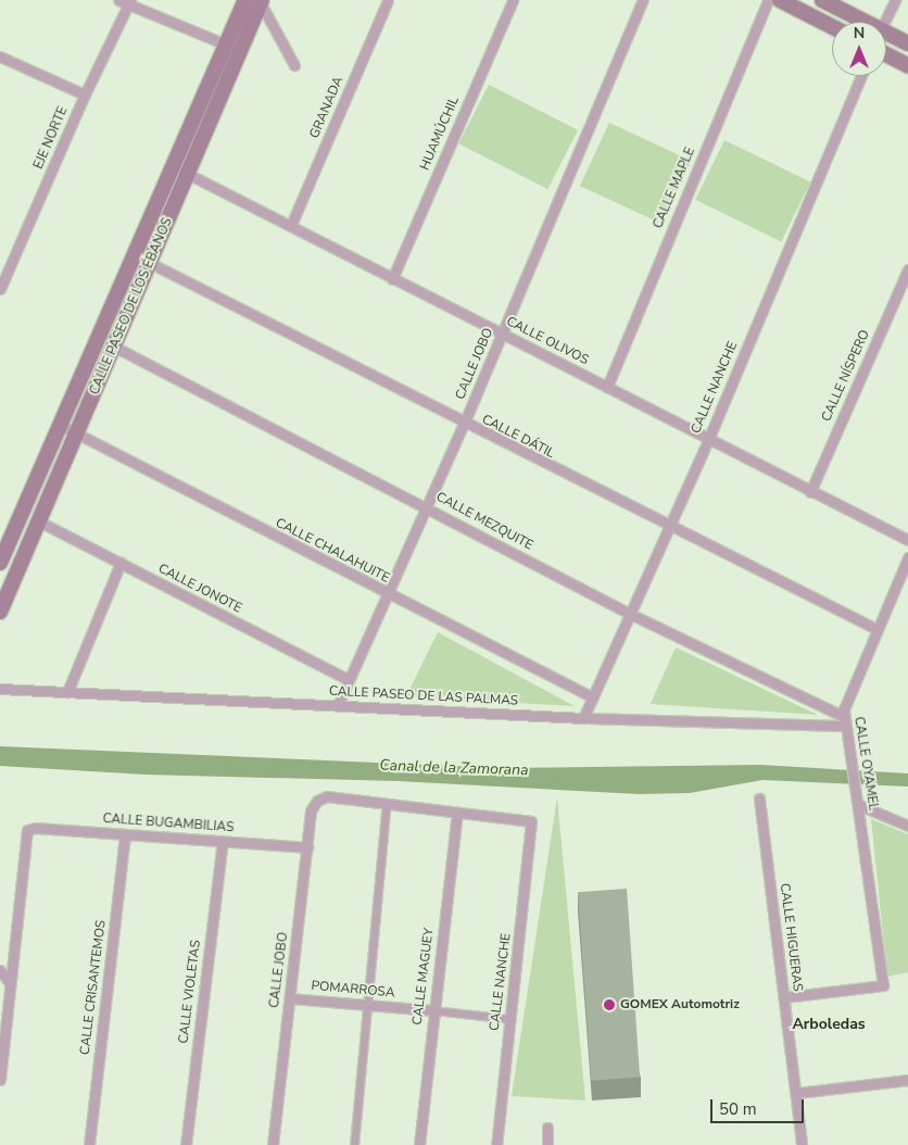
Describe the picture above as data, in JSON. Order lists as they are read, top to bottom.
{
  "streets": {
    "main road": ["CALLE PASEO DE LOS ÉBANOS"],
    "street": [
      "GRANADA",
      "HUAMÚCHIL",
      "EJE NORTE",
      "CALLE MAPLE",
      "CALLE OLIVOS",
      "CALLE JOBO",
      "CALLE NÍSPERO",
      "CALLE NANCHE",
      "CALLE DÁTIL",
      "CALLE MEZQUITE",
      "CALLE CHALAHUITE",
      "CALLE JONOTE",
      "CALLE PASEO DE LAS PALMAS",
      "CALLE OYAMEL",
      "CALLE BUGAMBILIAS",
      "CALLE HIGUERAS",
      "CALLE MAGUEY",
      "CALLE CRISANTEMOS",
      "POMARROSA",
      "CALLE VIOLETAS"
    ]
  },
  "crossings": [
    ["GRANADA", "CALLE OLIVOS"],
    ["HUAMÚCHIL", "CALLE OLIVOS"],
    ["CALLE MAPLE", "CALLE OLIVOS"],
    ["CALLE PASEO DE LOS ÉBANOS", "CALLE OLIVOS"],
    ["CALLE PASEO DE LOS ÉBANOS", "CALLE DÁTIL"],
    ["CALLE PASEO DE LOS ÉBANOS", "CALLE MEZQUITE"],
    ["CALLE PASEO DE LOS ÉBANOS", "CALLE CHALAHUITE"],
    ["CALLE PASEO DE LOS ÉBANOS", "CALLE JONOTE"],
    ["CALLE OLIVOS", "CALLE JOBO"],
    ["CALLE OLIVOS", "CALLE NÍSPERO"],
    ["CALLE OLIVOS", "CALLE NANCHE"],
    ["CALLE JOBO", "CALLE DÁTIL"],
    ["CALLE JOBO", "CALLE MEZQUITE"],
    ["CALLE JOBO", "CALLE CHALAHUITE"],
    ["CALLE JOBO", "CALLE JONOTE"],
    ["CALLE JOBO", "CALLE PASEO DE LAS PALMAS"],
    ["CALLE JOBO", "CALLE BUGAMBILIAS"],
    ["CALLE JOBO", "POMARROSA"],
    ["CALLE NANCHE", "CALLE DÁTIL"],
    ["CALLE NANCHE", "CALLE MEZQUITE"],
    ["CALLE NANCHE", "CALLE CHALAHUITE"],
    ["CALLE NANCHE", "CALLE PASEO DE LAS PALMAS"],
    ["CALLE NANCHE", "CALLE MAGUEY"],
    ["CALLE NANCHE", "POMARROSA"],
    ["CALLE DÁTIL", "CALLE OYAMEL"],
    ["CALLE MEZQUITE", "CALLE PASEO DE LAS PALMAS"],
    ["CALLE MEZQUITE", "CALLE OYAMEL"],
    ["CALLE PASEO DE LAS PALMAS", "CALLE OYAMEL"],
    ["CALLE OYAMEL", "CALLE HIGUERAS"],
    ["CALLE BUGAMBILIAS", "CALLE CRISANTEMOS"],
    ["CALLE BUGAMBILIAS", "CALLE VIOLETAS"],
    ["CALLE MAGUEY", "POMARROSA"]
  ],
  "districts": ["Arboledas"],
  "water": ["Canal de la Zamorana"],
  "places": ["GOMEX Automotriz"],
  "scale_bar": "50 m",
  "north": "top"
}
